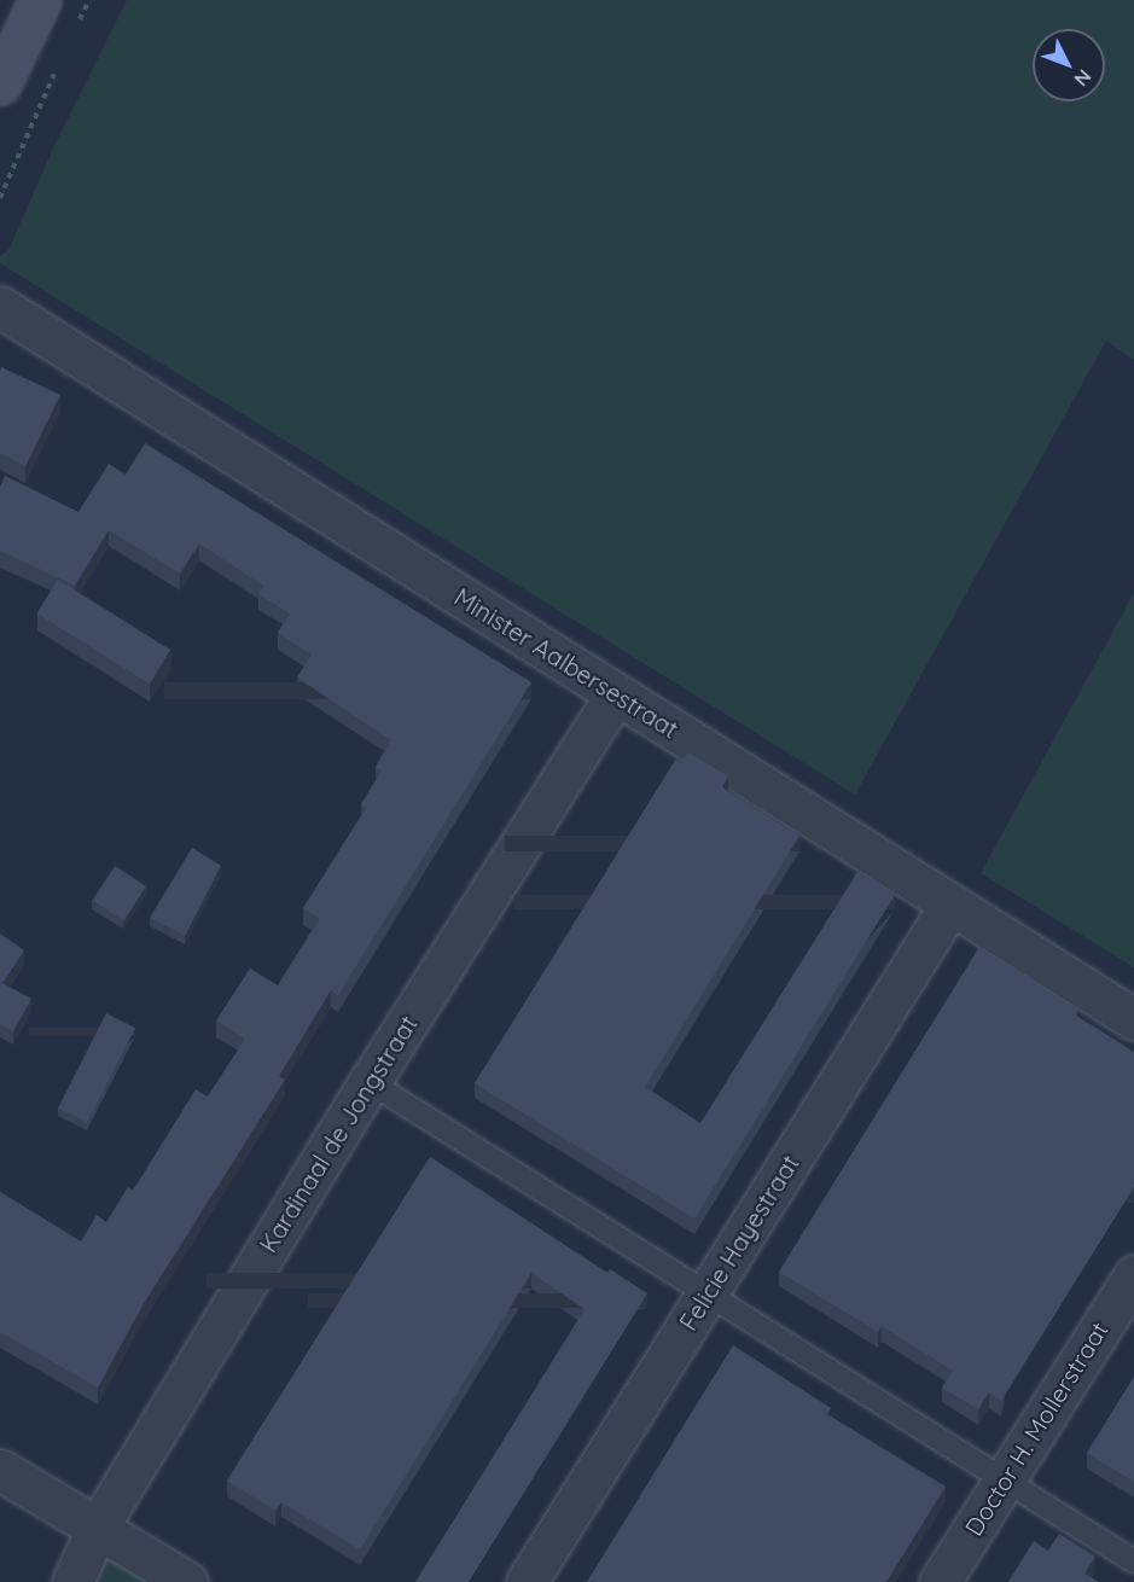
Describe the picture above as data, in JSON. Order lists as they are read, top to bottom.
{
  "streets": {
    "street": [
      "Minister Aalbersestraat",
      "Kardinaal de Jongstraat",
      "Felicie Hayestraat",
      "Doctor H. Mollerstraat"
    ]
  },
  "crossings": [
    ["Minister Aalbersestraat", "Kardinaal de Jongstraat"],
    ["Minister Aalbersestraat", "Felicie Hayestraat"]
  ],
  "north": "bottom right"
}
